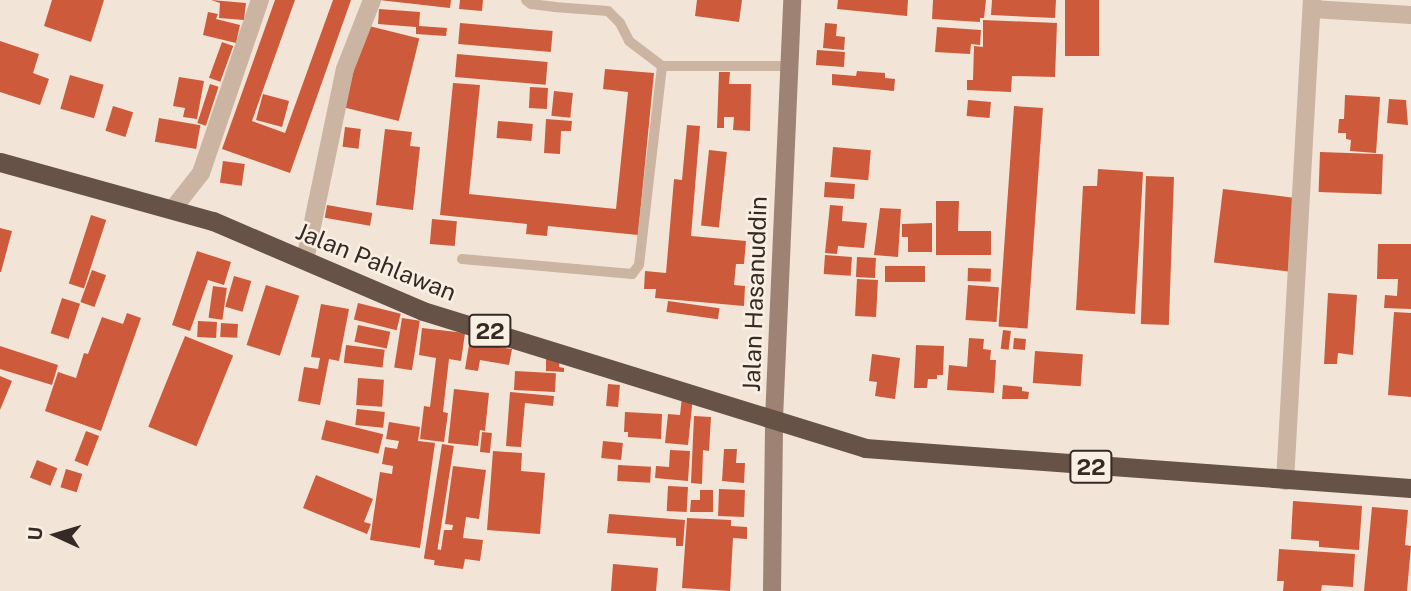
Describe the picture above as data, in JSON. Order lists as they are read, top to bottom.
{
  "streets": {
    "highway": ["Jalan Pahlawan", "22"],
    "main road": ["Jalan Hasanuddin"]
  },
  "crossings": [
    ["Jalan Pahlawan", "Jalan Hasanuddin"],
    ["Jalan Pahlawan", "22"],
    ["Jalan Hasanuddin", "22"]
  ],
  "north": "left"
}
